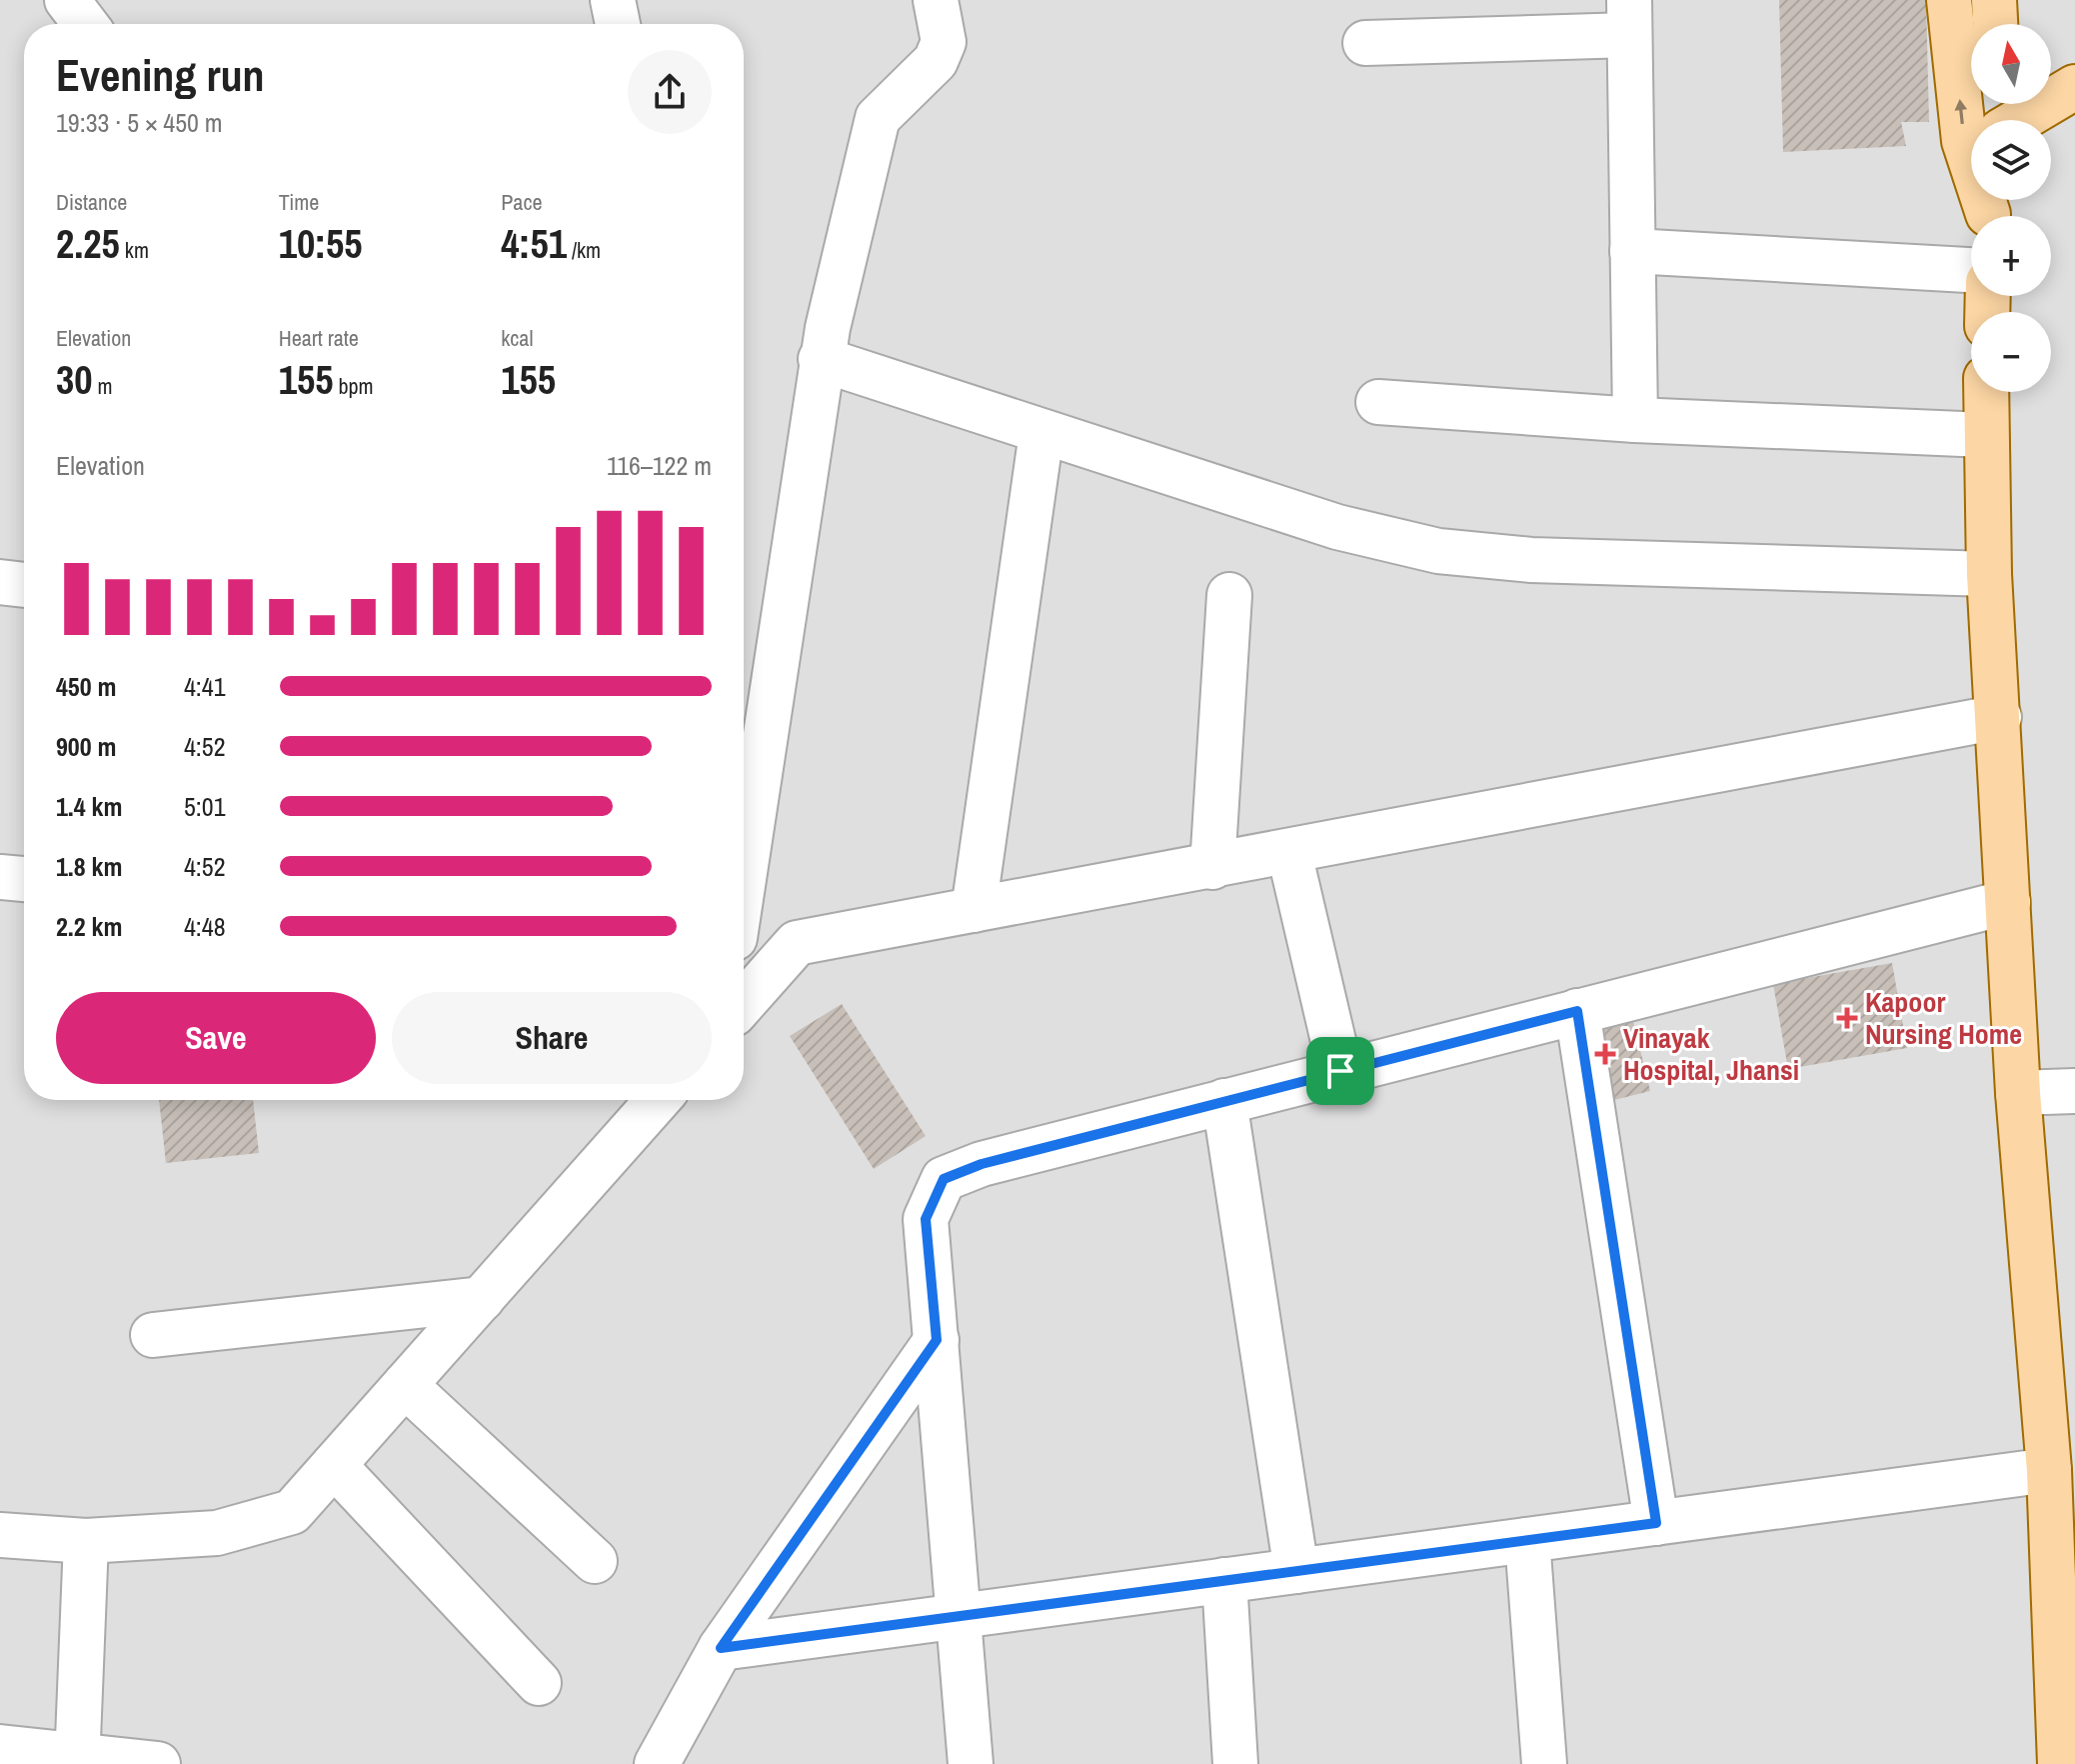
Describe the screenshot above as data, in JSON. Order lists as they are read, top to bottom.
{
  "places": {
    "health": ["Kapoor Nursing Home", "Vinayak Hospital, Jhansi"]
  },
  "north": "top",
  "page": {
    "map_buttons": ["+", "−"],
    "heading": ["Evening run", "19:33 · 5 × 450 m"],
    "stats": [
      ["Distance", "2.25 km"],
      ["Time", "10:55"],
      ["Pace", "4:51 /km"],
      ["Elevation", "30 m"],
      ["Heart rate", "155 bpm"],
      ["kcal", "155"]
    ],
    "chart": ["Elevation", "116–122 m"],
    "list": [
      {
        "name": "450 m",
        "note": "4:41"
      },
      {
        "name": "900 m",
        "note": "4:52"
      },
      {
        "name": "1.4 km",
        "note": "5:01"
      },
      {
        "name": "1.8 km",
        "note": "4:52"
      },
      {
        "name": "2.2 km",
        "note": "4:48"
      }
    ],
    "buttons": ["Save", "Share"]
  }
}
